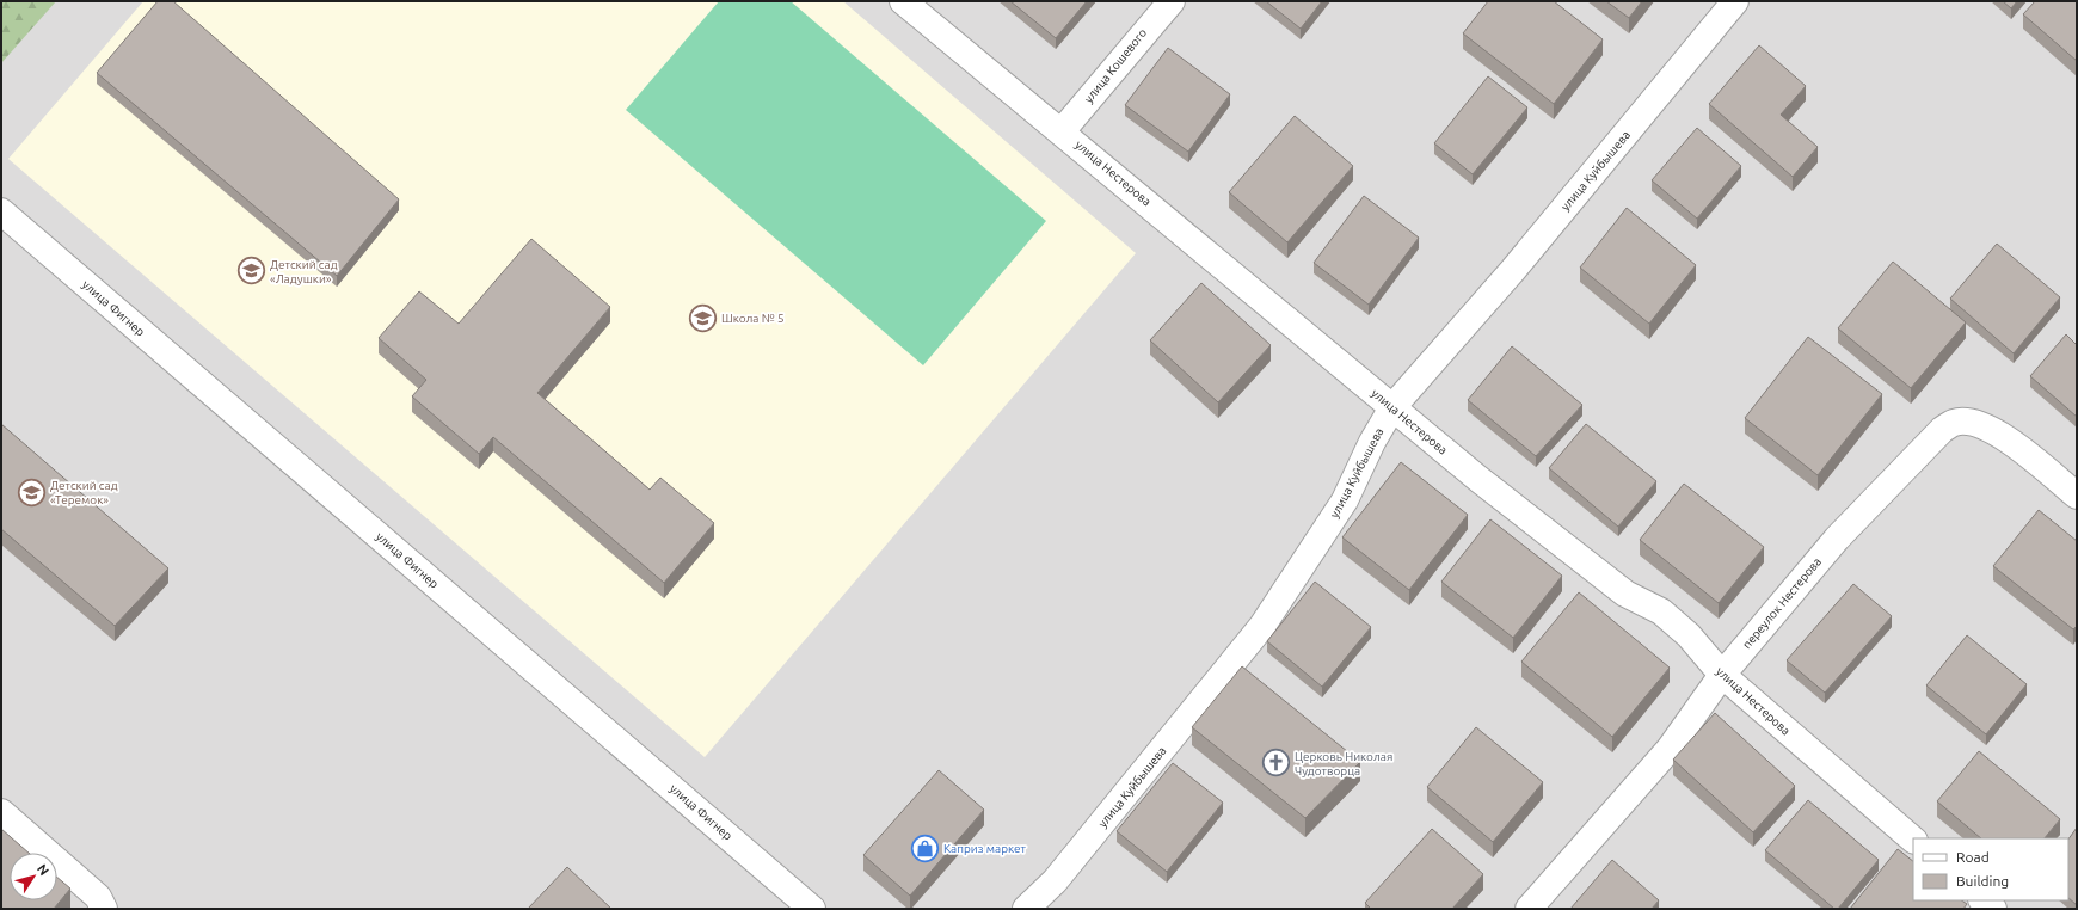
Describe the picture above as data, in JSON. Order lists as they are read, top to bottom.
{
  "streets": {
    "street": [
      "улица Кошевого",
      "улица Куйбышева",
      "улица Нестерова",
      "улица Фигнер",
      "переулок Нестерова"
    ]
  },
  "crossings": [
    ["улица Кошевого", "улица Нестерова"],
    ["улица Куйбышева", "улица Нестерова"],
    ["улица Нестерова", "переулок Нестерова"]
  ],
  "places": {
    "school or university": ["Детский сад «Ладушки»", "Школа № 5", "Детский сад «Теремок»"],
    "church": ["Церковь Николая Чудотворца"],
    "shop": ["Каприз маркет"]
  },
  "legend": ["Road", "Building"],
  "north": "top right"
}
